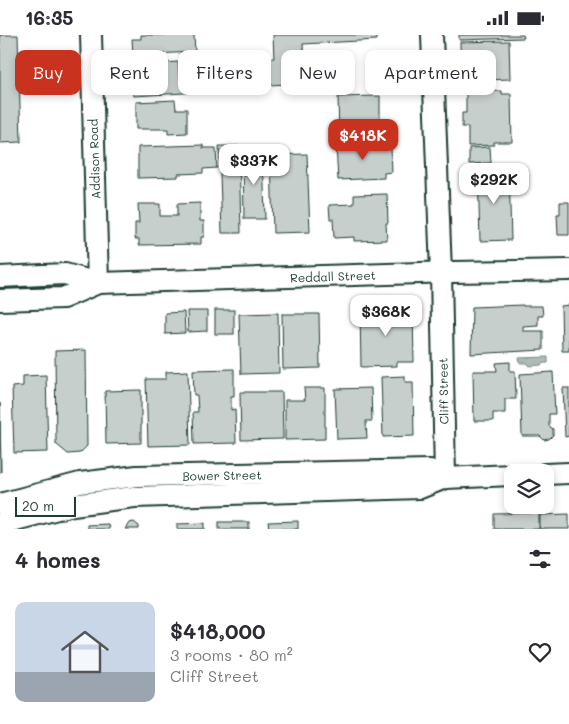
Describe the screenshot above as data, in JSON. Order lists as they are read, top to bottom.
{
  "streets": {
    "street": [
      "Addison Road",
      "Reddall Street",
      "Cliff Street",
      "Bower Street"
    ]
  },
  "crossings": [
    ["Addison Road", "Reddall Street"],
    ["Reddall Street", "Cliff Street"],
    ["Cliff Street", "Bower Street"]
  ],
  "scale_bar": "20 m",
  "page": {
    "status": "16:35",
    "chip": [
      "Buy",
      "Rent",
      "Filters",
      "New",
      "Apartment"
    ],
    "price": [
      "$418K",
      "$337K",
      "$292K",
      "$368K"
    ],
    "scale": "20 m",
    "heading": "4 homes",
    "list": [
      {
        "name": "$418,000",
        "note": "3 rooms · 80 m² · Cliff Street"
      }
    ]
  }
}
